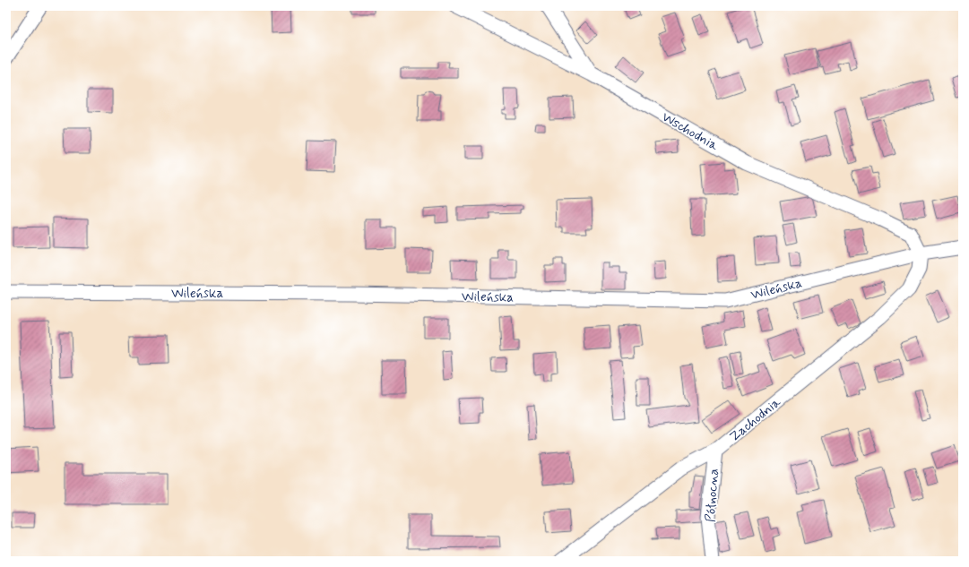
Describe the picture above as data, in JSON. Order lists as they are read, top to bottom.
{
  "streets": {
    "street": [
      "Wschodnia",
      "Wileńska",
      "Zachodnia",
      "Północna"
    ]
  },
  "crossings": [
    ["Wschodnia", "Wileńska"],
    ["Wschodnia", "Zachodnia"],
    ["Wileńska", "Zachodnia"],
    ["Zachodnia", "Północna"]
  ]
}
